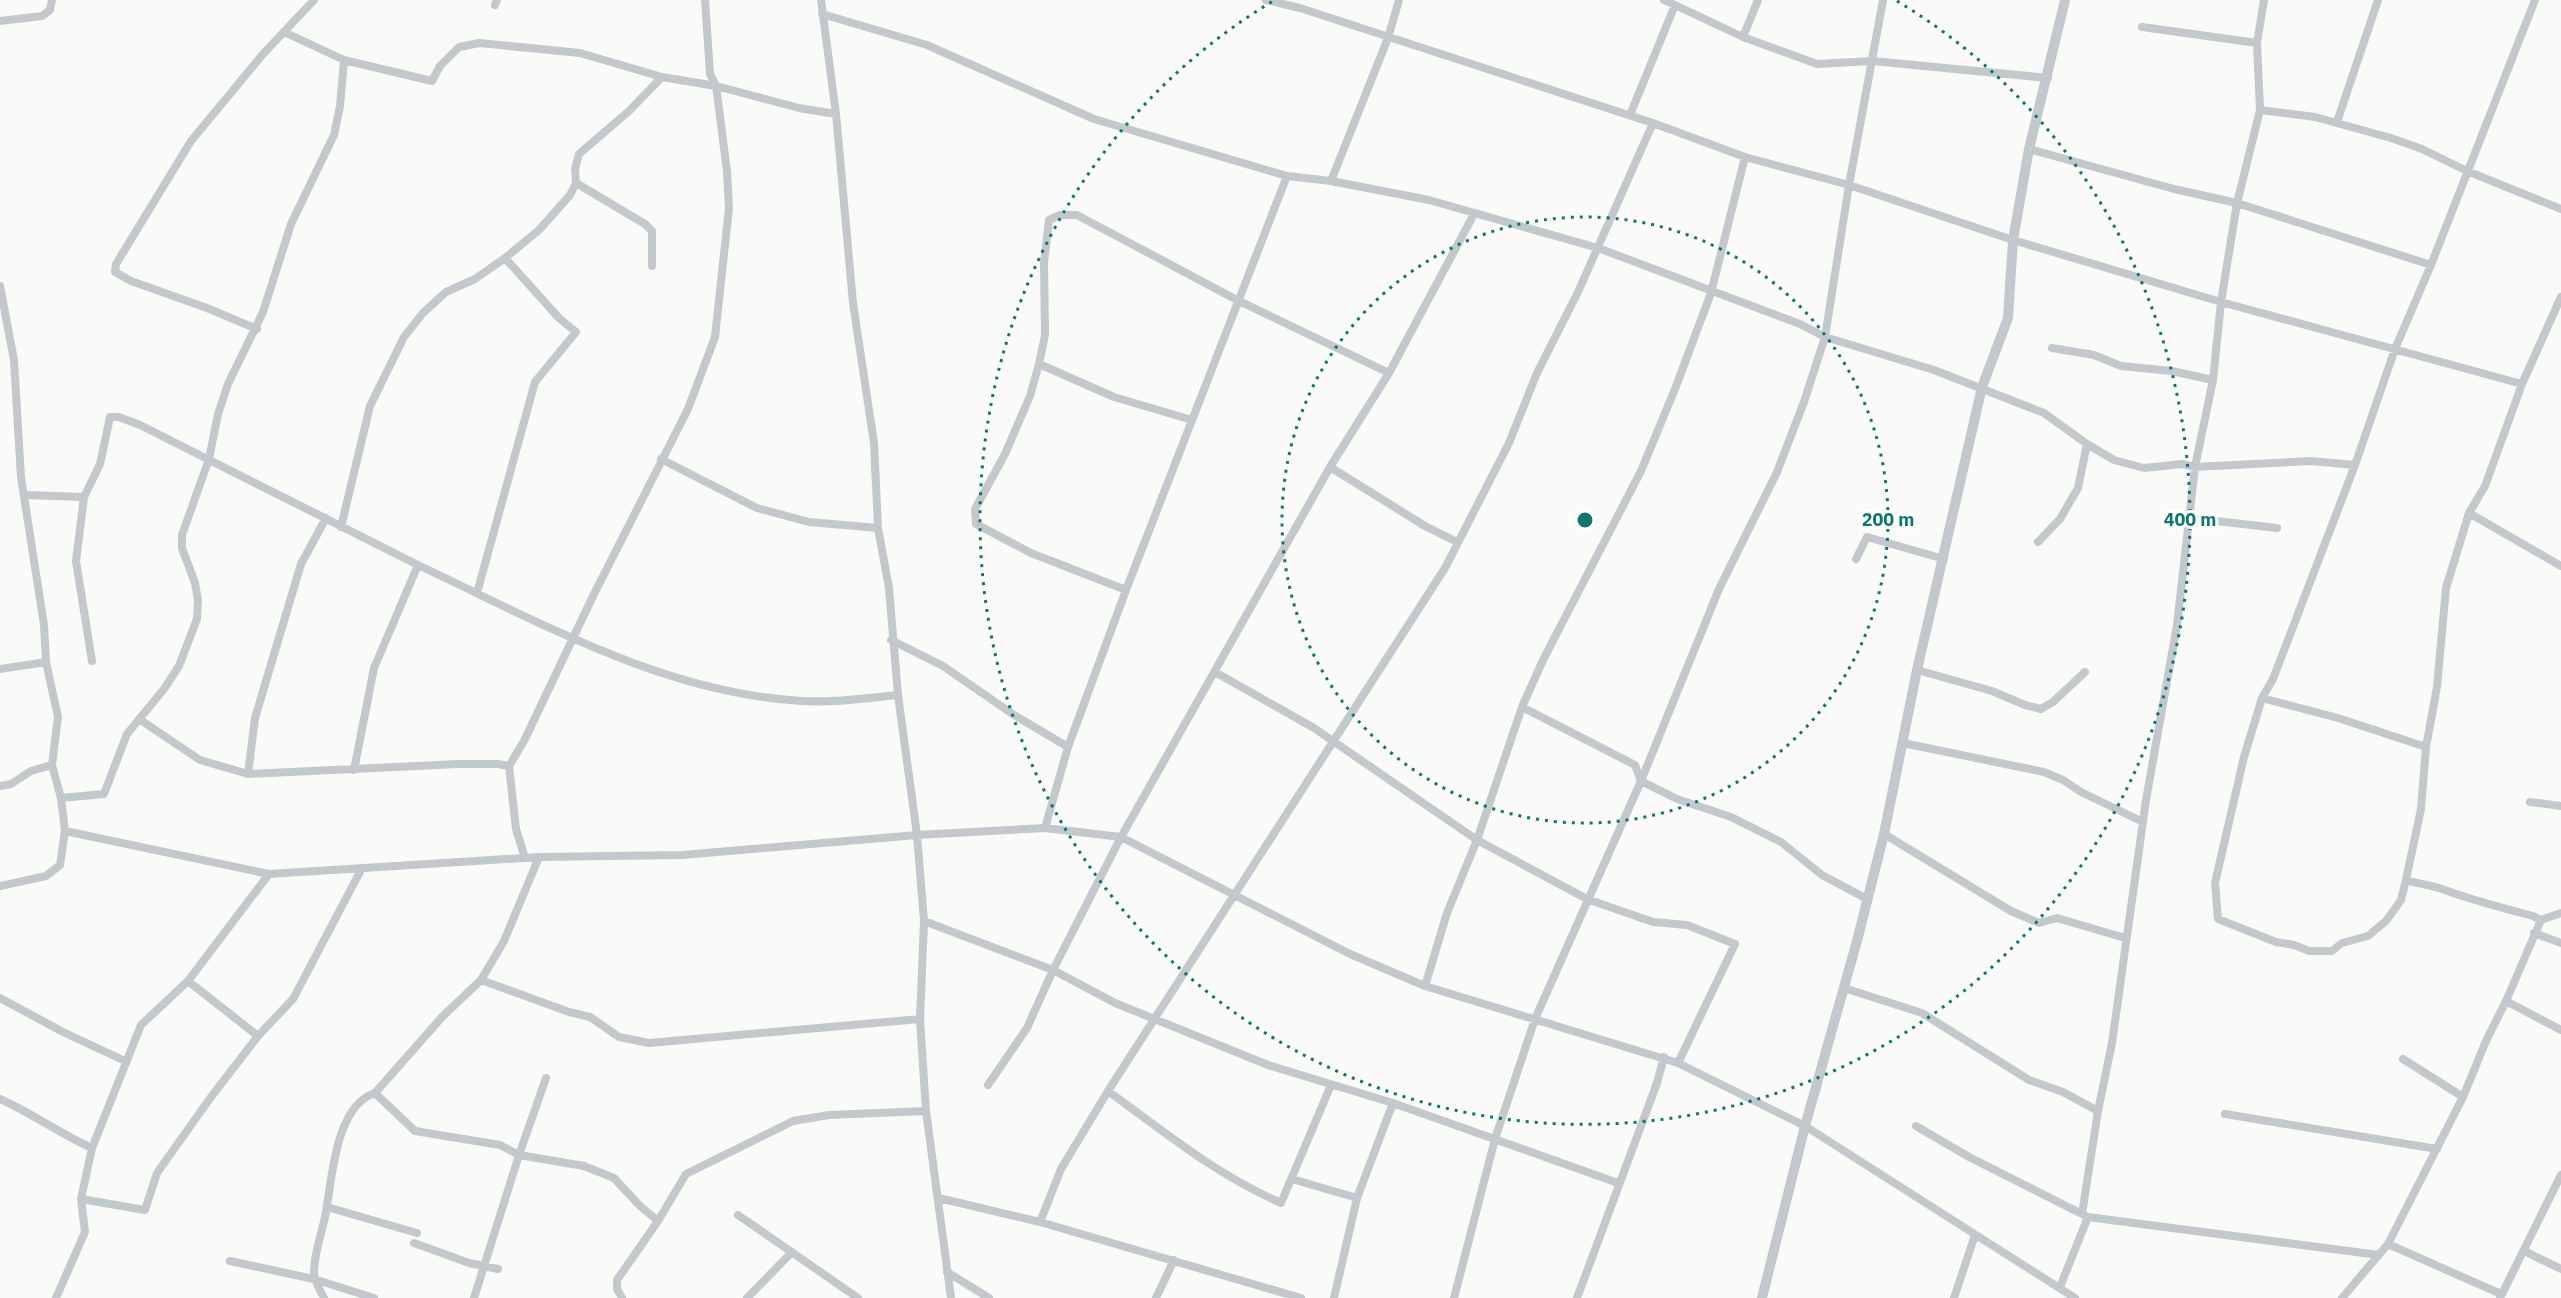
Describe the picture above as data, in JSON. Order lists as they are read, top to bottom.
{
  "rings": ["200 m", "400 m"]
}
